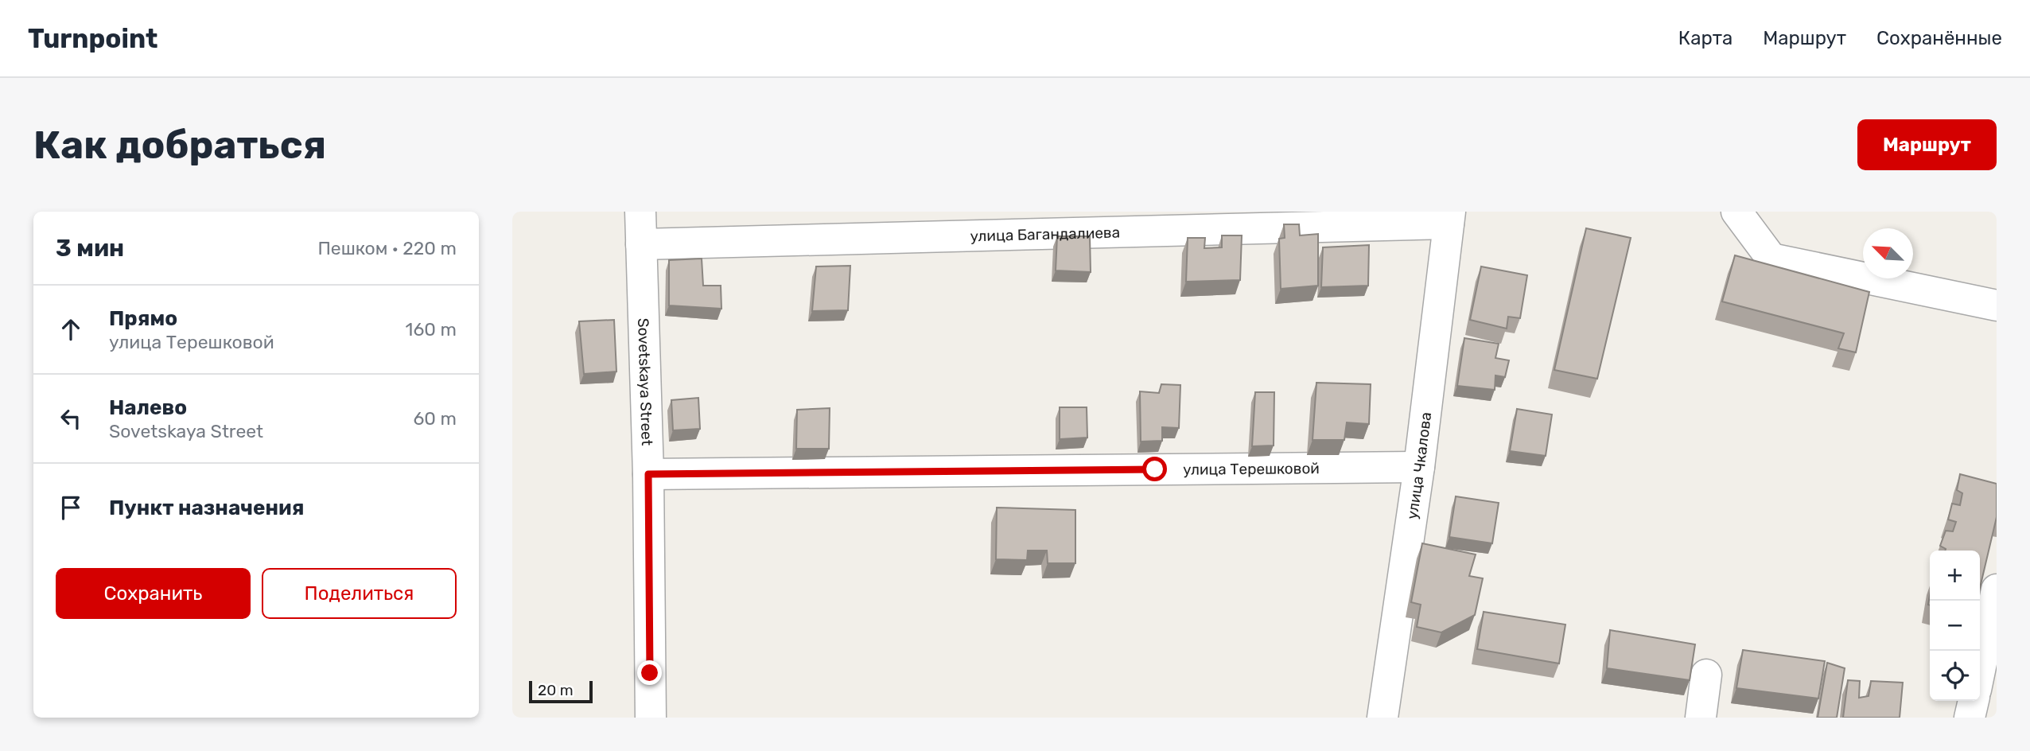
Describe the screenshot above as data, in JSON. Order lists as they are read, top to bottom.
{
  "streets": {
    "street": [
      "улица Багандалиева",
      "Sovetskaya Street",
      "улица Чкалова",
      "улица Терешковой"
    ]
  },
  "crossings": [
    ["улица Багандалиева", "Sovetskaya Street"],
    ["улица Багандалиева", "улица Чкалова"],
    ["Sovetskaya Street", "улица Терешковой"],
    ["улица Чкалова", "улица Терешковой"]
  ],
  "scale_bar": "20 m",
  "north": "top left",
  "page": {
    "header": "Turnpoint",
    "nav": ["Карта", "Маршрут", "Сохранённые"],
    "buttons": [
      "Маршрут",
      ["Сохранить", "Поделиться"]
    ],
    "title": "Как добраться",
    "heading": ["3 мин", "Пешком · 220 m"],
    "list": [
      ["Прямо", "улица Терешковой", "160 m"],
      ["Налево", "Sovetskaya Street", "60 m"],
      "Пункт назначения"
    ],
    "map_buttons": ["+", "−"],
    "scale": "20 m"
  }
}
